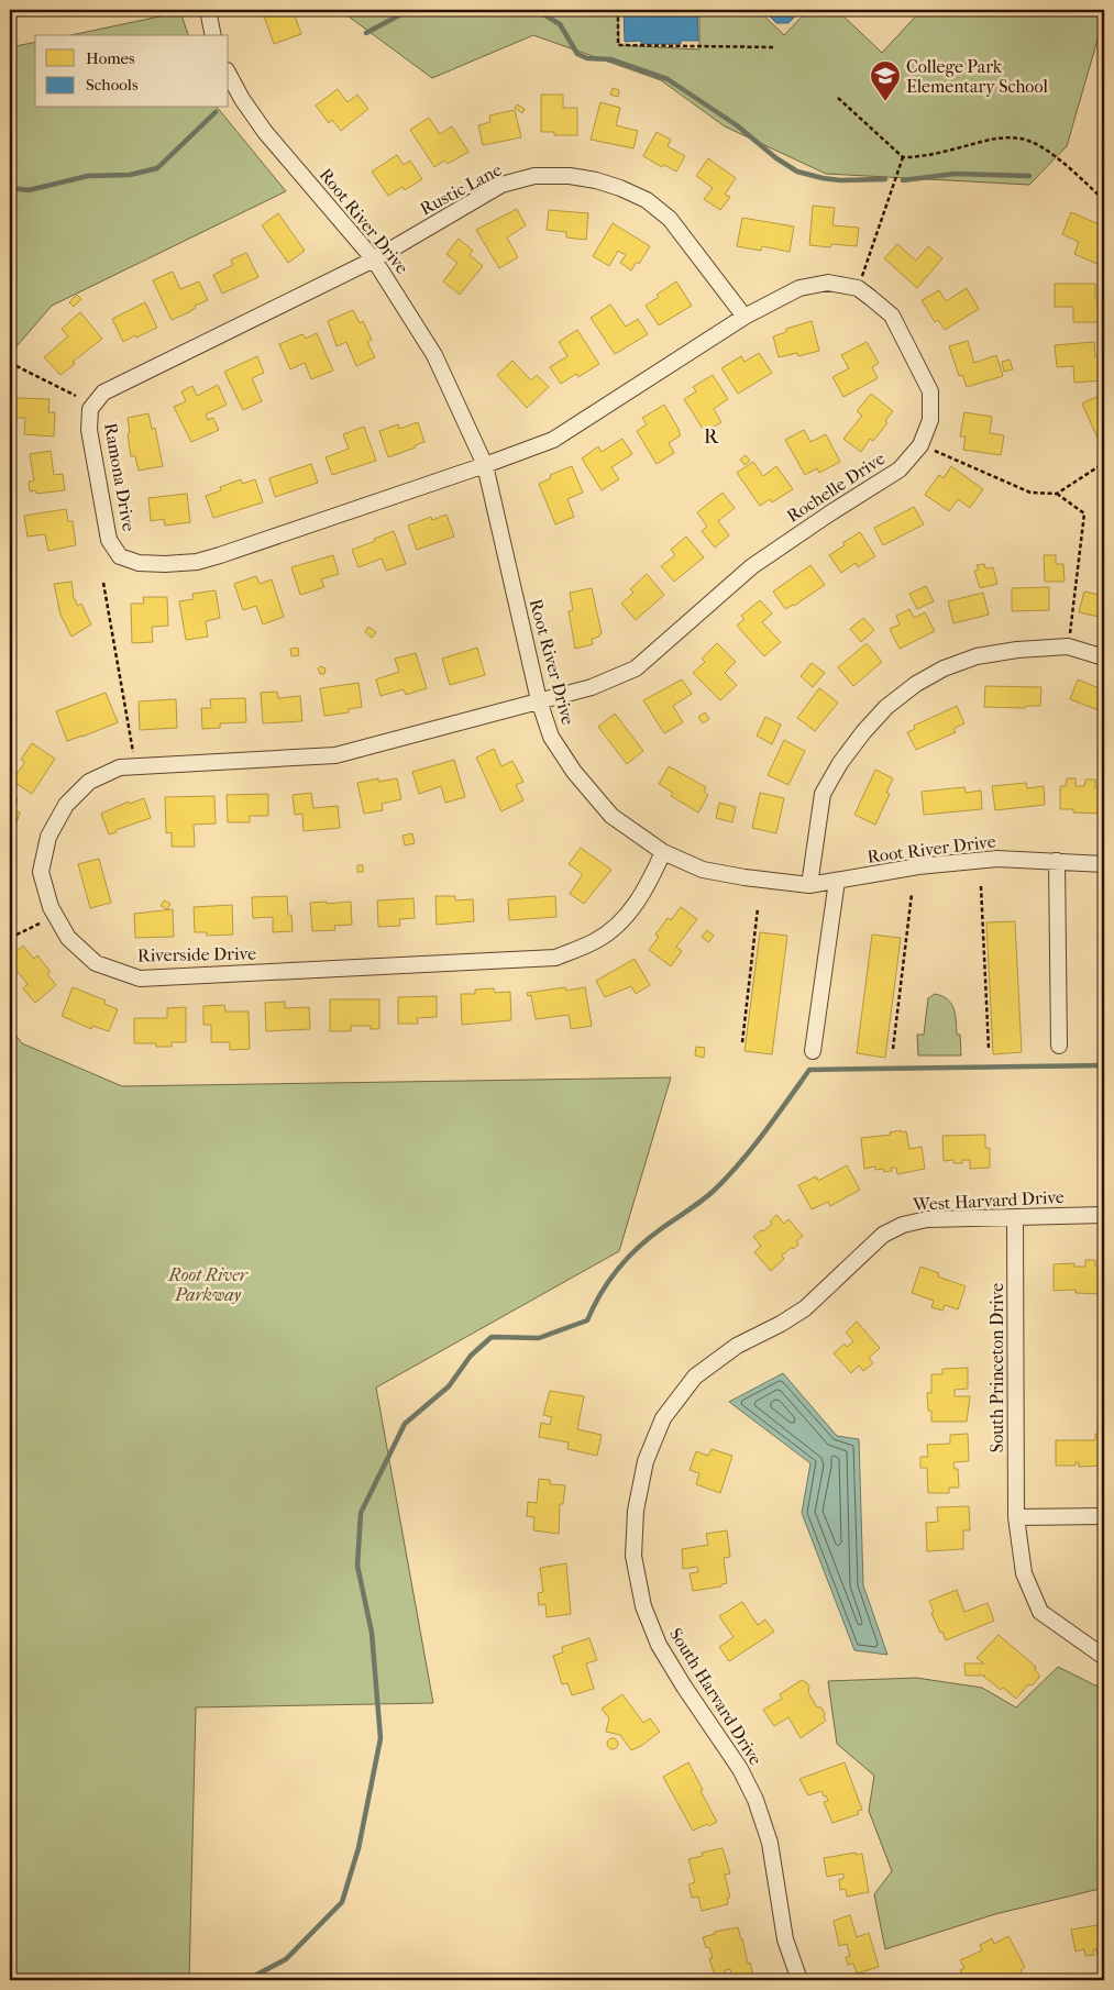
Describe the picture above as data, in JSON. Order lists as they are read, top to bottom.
{
  "streets": {
    "street": [
      "Rustic Lane",
      "Root River Drive",
      "Ramona Drive",
      "Rochelle Drive",
      "Riverside Drive",
      "West Harvard Drive",
      "South Princeton Drive",
      "South Harvard Drive"
    ]
  },
  "crossings": [
    ["Rustic Lane", "Root River Drive"],
    ["Rustic Lane", "Ramona Drive"],
    ["Rustic Lane", "Rochelle Drive"],
    ["Root River Drive", "Ramona Drive"],
    ["Root River Drive", "Rochelle Drive"],
    ["Root River Drive", "Riverside Drive"],
    ["Ramona Drive", "Rochelle Drive"],
    ["Rochelle Drive", "Riverside Drive"],
    ["West Harvard Drive", "South Princeton Drive"],
    ["West Harvard Drive", "South Harvard Drive"]
  ],
  "districts": ["R"],
  "parks": ["Root River Parkway"],
  "places": {
    "school or university": ["College Park Elementary School"]
  },
  "legend": ["Homes", "Schools"]
}
